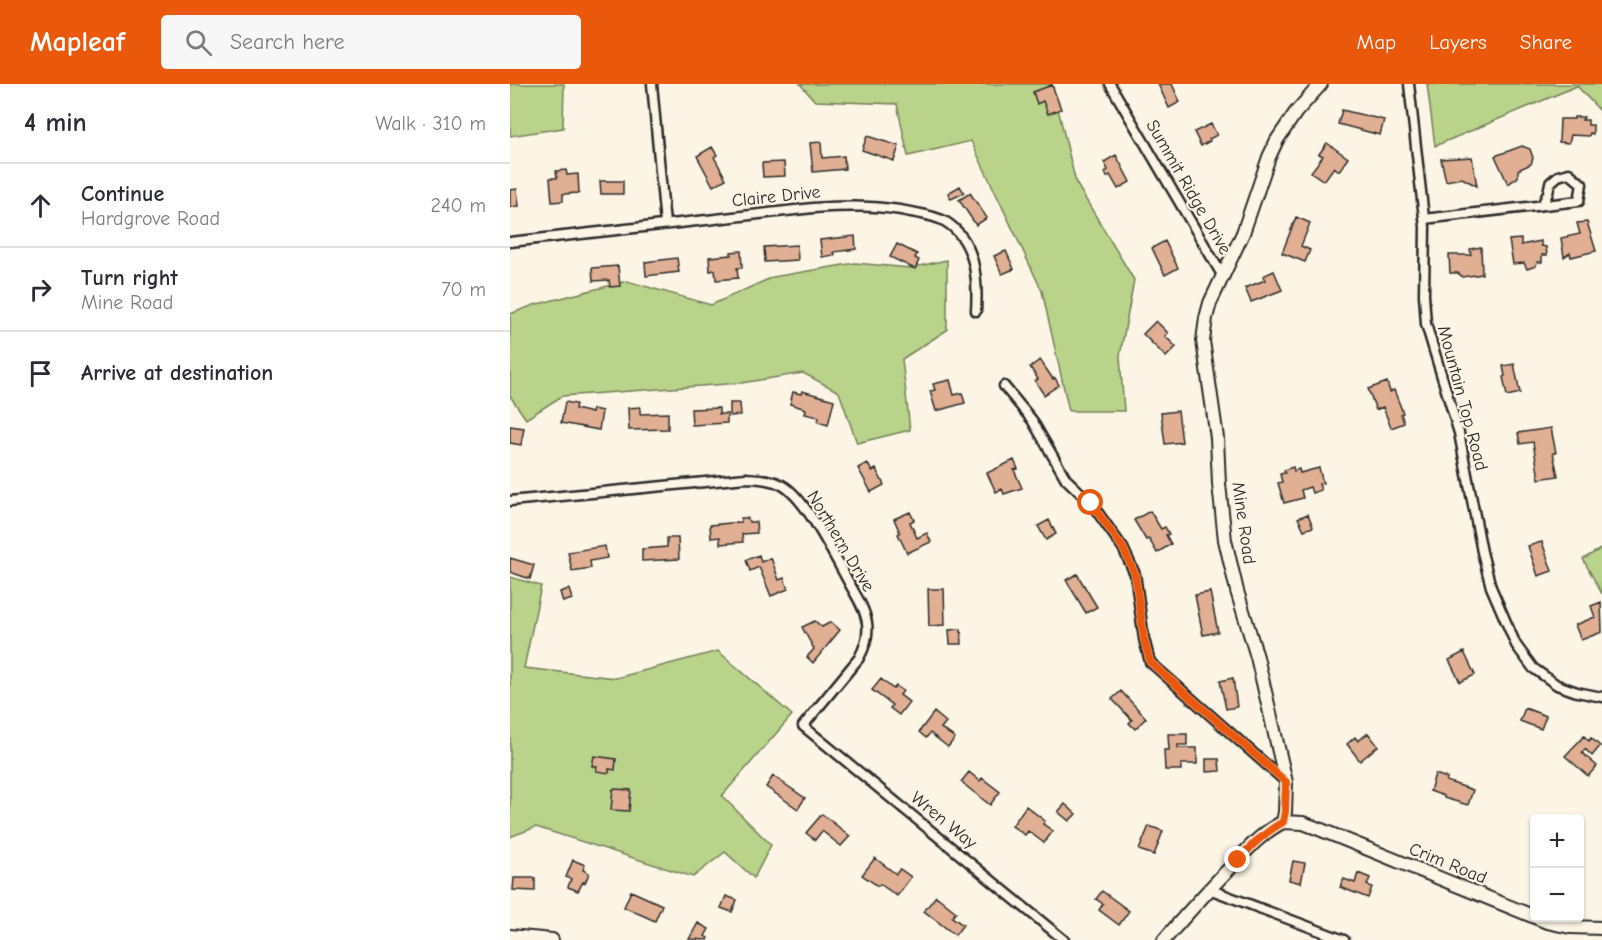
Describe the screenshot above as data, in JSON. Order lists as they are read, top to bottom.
{
  "streets": {
    "street": [
      "Summit Ridge Drive",
      "Claire Drive",
      "Mountain Top Road",
      "Mine Road",
      "Northern Drive",
      "Wren Way",
      "Crim Road"
    ]
  },
  "crossings": [
    ["Summit Ridge Drive", "Mine Road"],
    ["Mine Road", "Crim Road"],
    ["Northern Drive", "Wren Way"]
  ],
  "page": {
    "header": "Mapleaf",
    "search": "Search here",
    "nav": ["Map", "Layers", "Share"],
    "heading": ["4 min", "Walk · 310 m"],
    "list": [
      ["Continue", "Hardgrove Road", "240 m"],
      ["Turn right", "Mine Road", "70 m"],
      "Arrive at destination"
    ],
    "map_buttons": ["+", "−"]
  }
}
